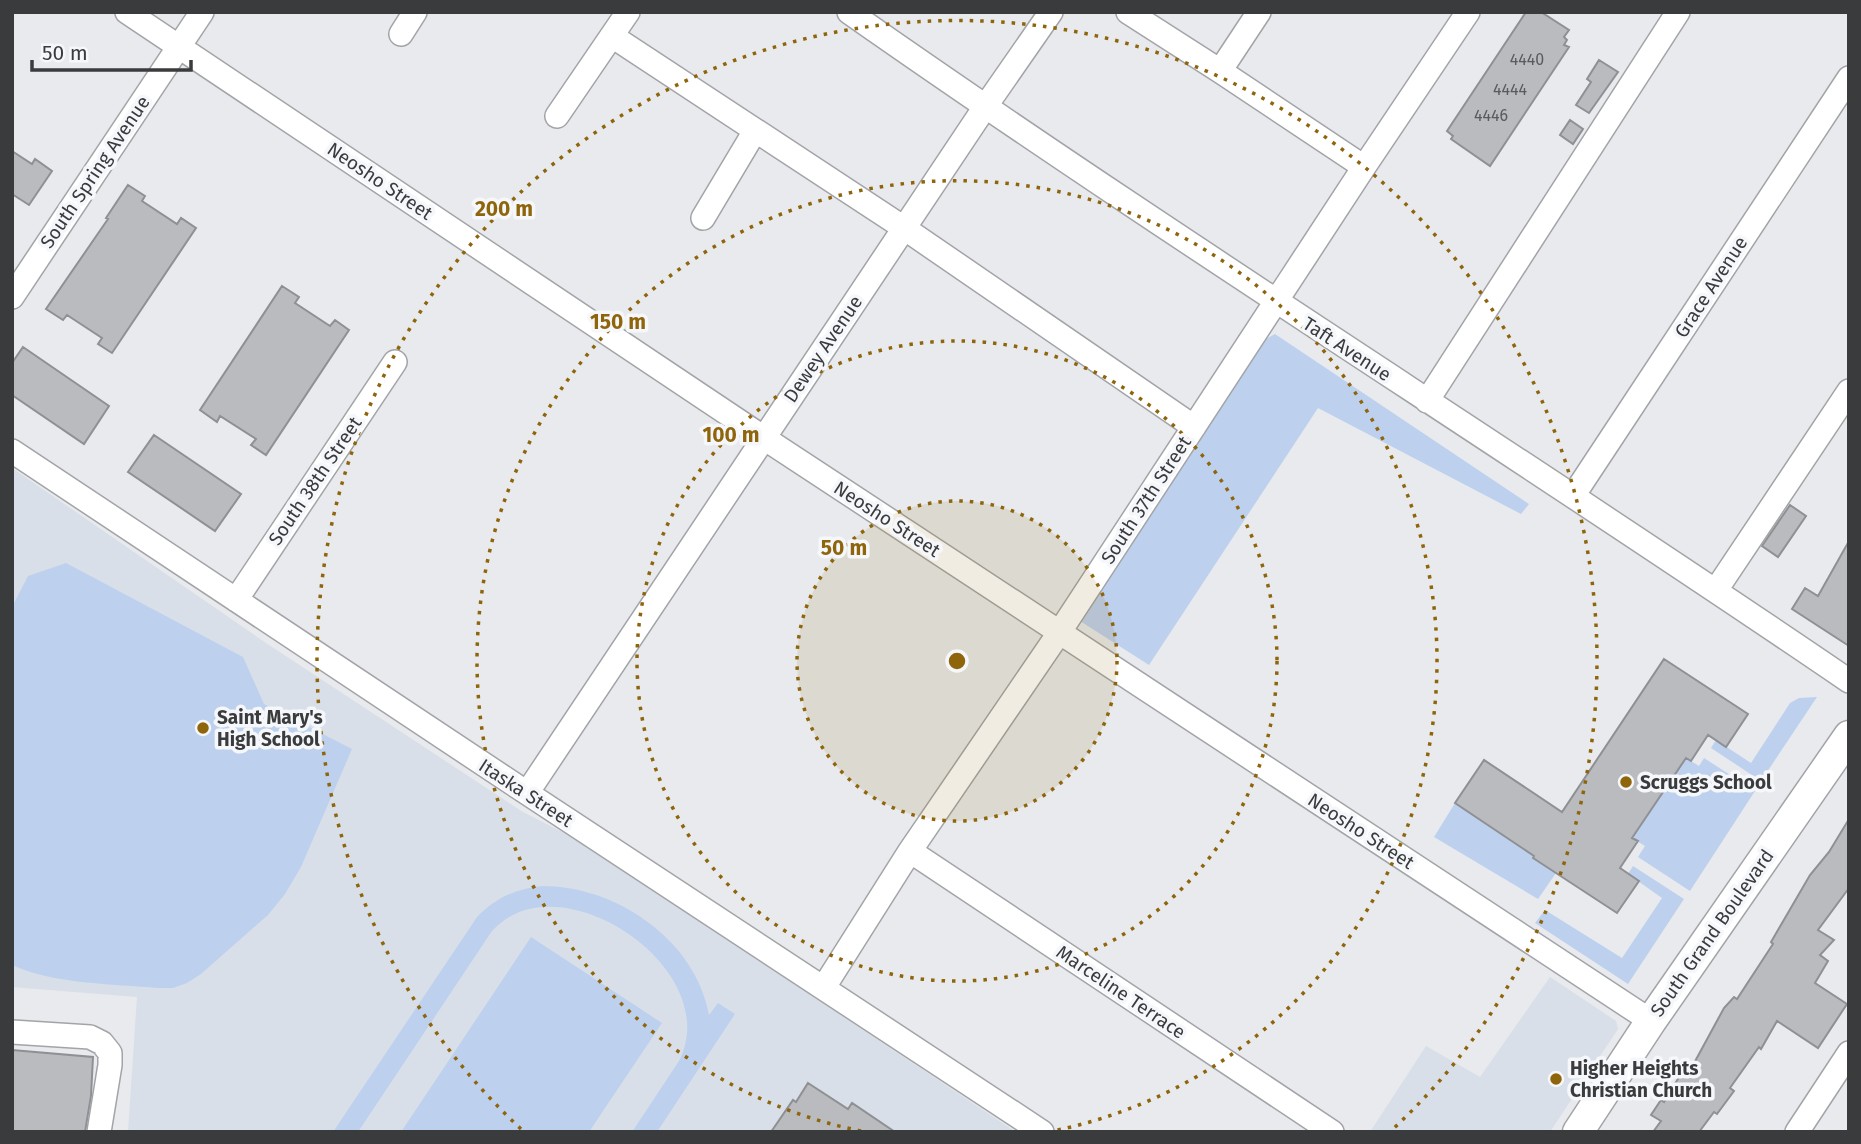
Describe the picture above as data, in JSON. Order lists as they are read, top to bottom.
{
  "streets": {
    "main road": ["South Grand Boulevard"],
    "street": [
      "South Spring Avenue",
      "Neosho Street",
      "Grace Avenue",
      "Dewey Avenue",
      "Taft Avenue",
      "South 38th Street",
      "South 37th Street",
      "Itaska Street",
      "Marceline Terrace"
    ]
  },
  "crossings": [
    ["South Spring Avenue", "Neosho Street"],
    ["Neosho Street", "Dewey Avenue"],
    ["Neosho Street", "South 37th Street"],
    ["Neosho Street", "South Grand Boulevard"],
    ["Grace Avenue", "Taft Avenue"],
    ["Dewey Avenue", "Taft Avenue"],
    ["Dewey Avenue", "Itaska Street"],
    ["Taft Avenue", "South 37th Street"],
    ["South 38th Street", "Itaska Street"],
    ["South 37th Street", "Itaska Street"],
    ["South 37th Street", "Marceline Terrace"]
  ],
  "places": ["Saint Mary's High School", "Scruggs School", "Higher Heights Christian Church"],
  "house_numbers": ["4440", "4444", "4446"],
  "scale_bar": "50 m",
  "rings": [
    "200 m",
    "150 m",
    "100 m",
    "50 m"
  ]
}
